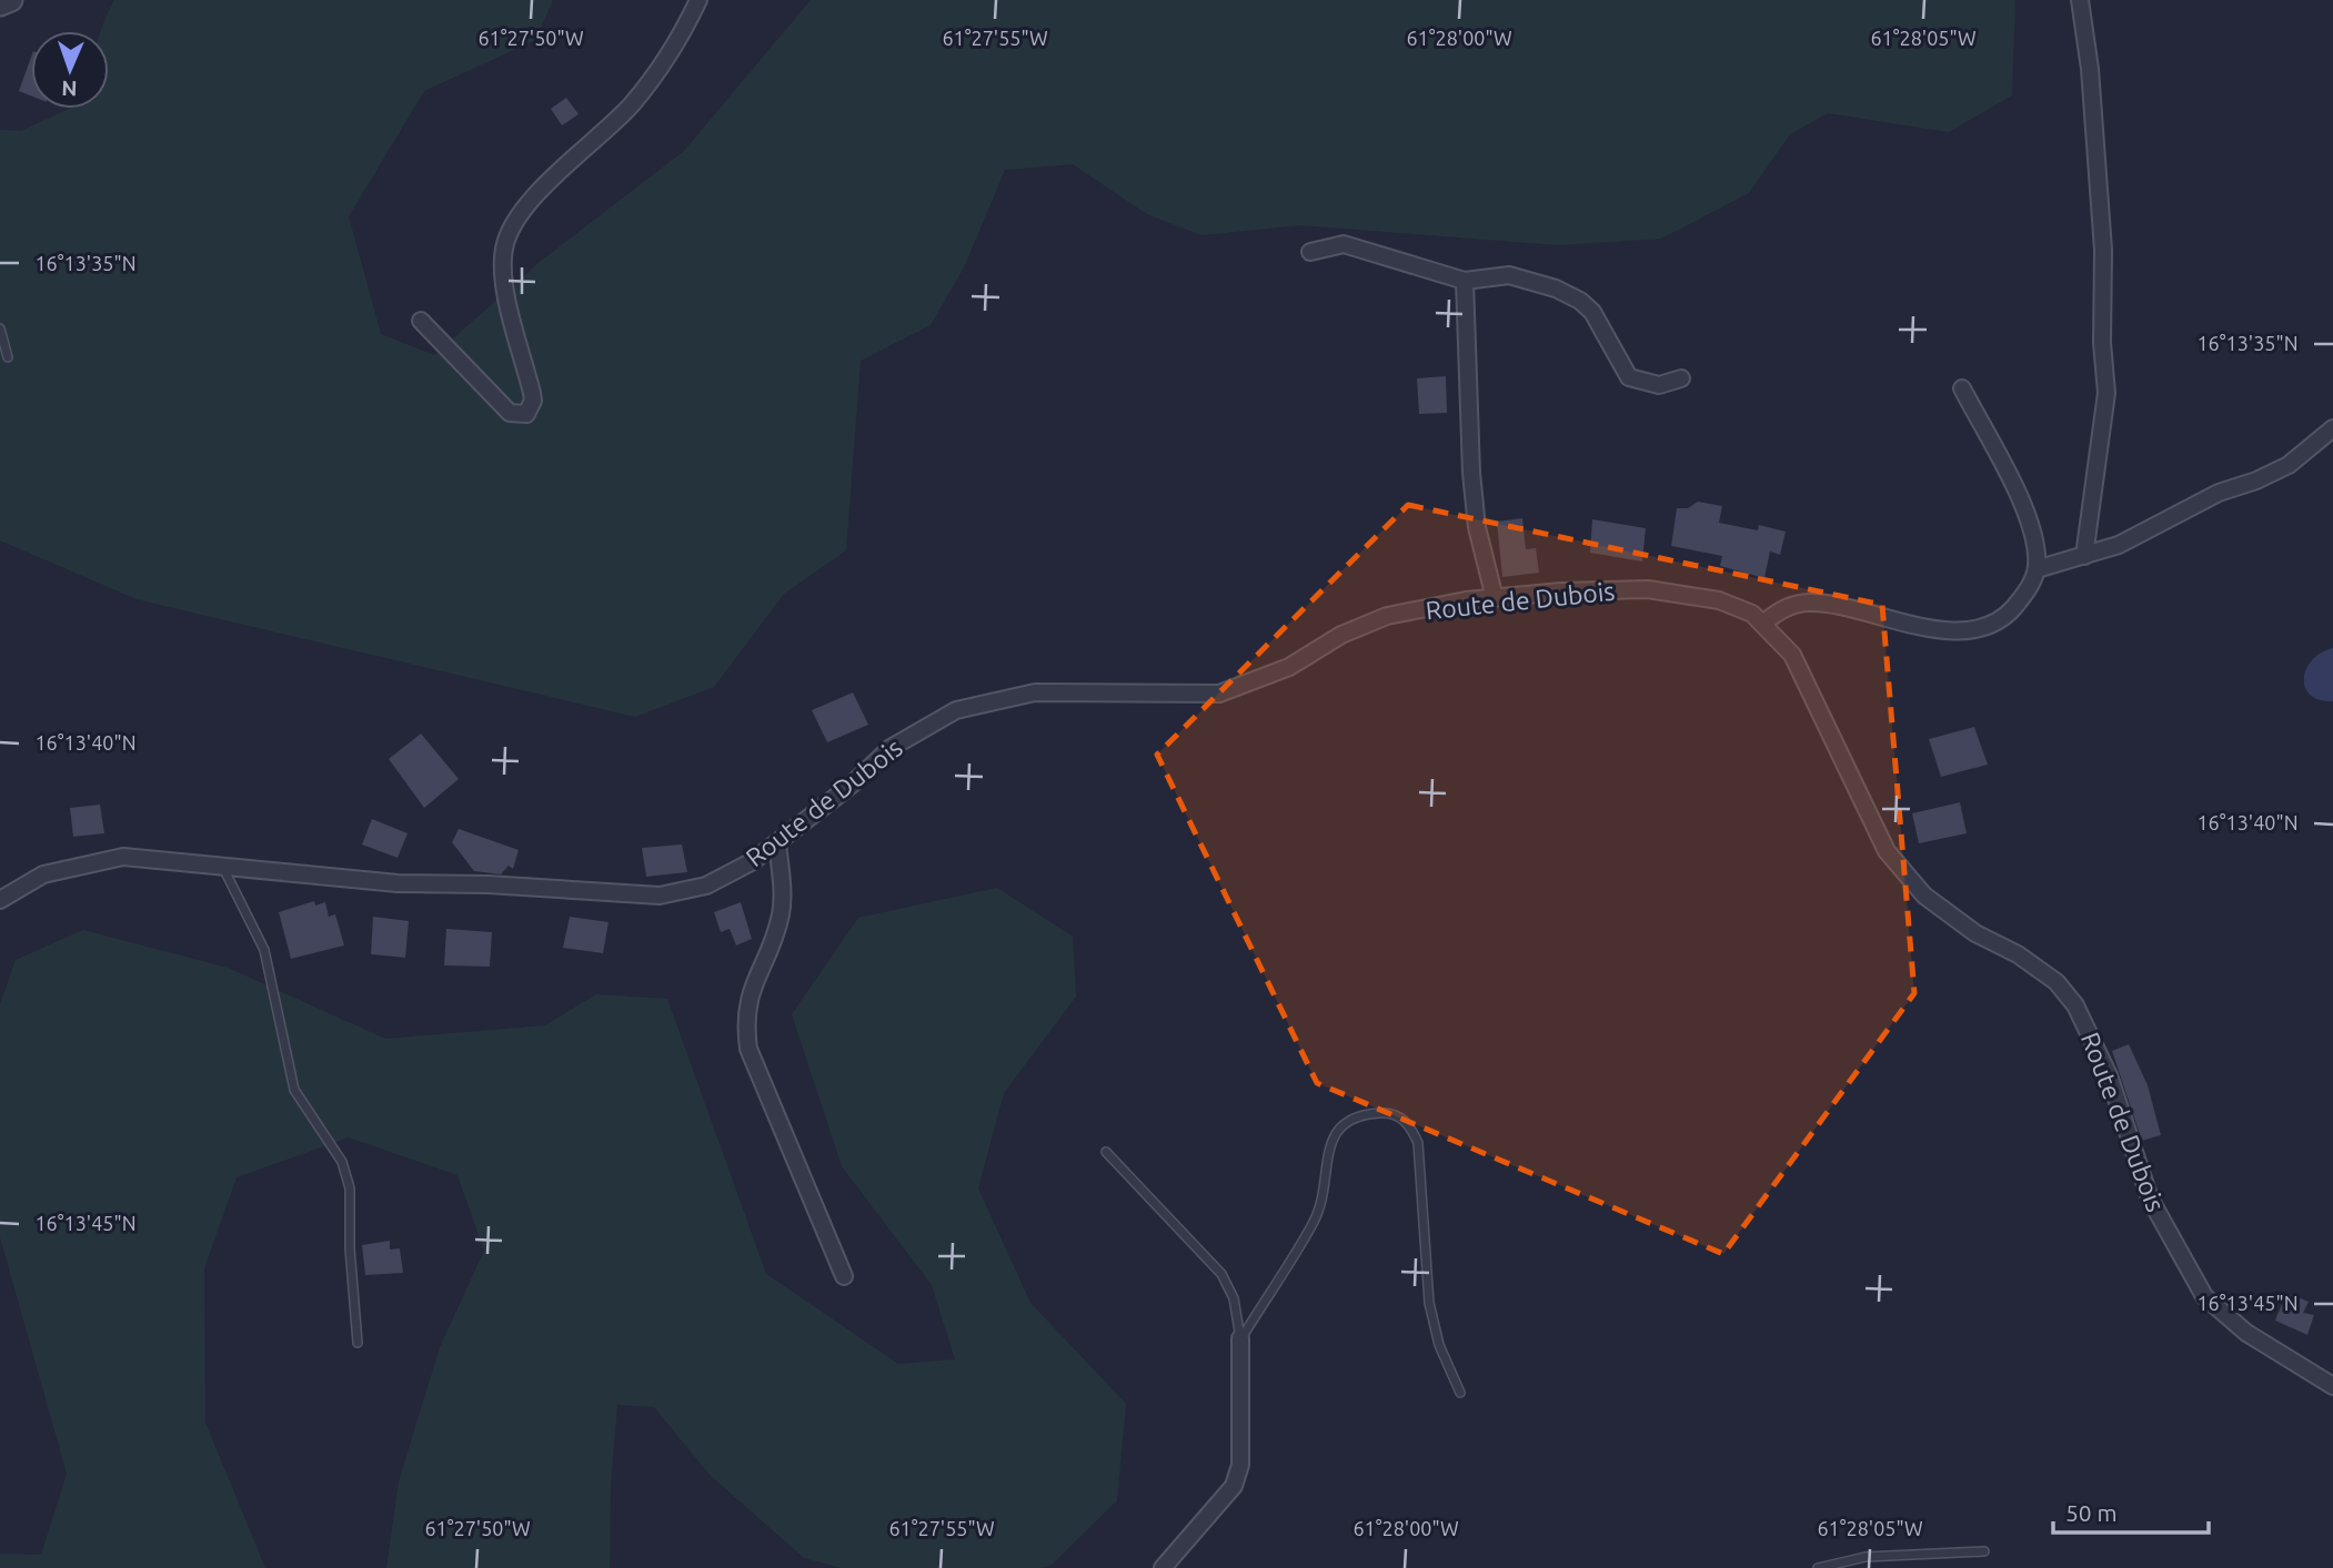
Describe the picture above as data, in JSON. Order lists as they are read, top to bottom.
{
  "streets": {
    "street": ["Route de Dubois"]
  },
  "scale_bar": "50 m",
  "north": "bottom",
  "coordinates": [
    "61°27'50\"W",
    "61°27'55\"W",
    "61°28'00\"W",
    "61°28'05\"W",
    "16°13'35\"N",
    "16°13'40\"N",
    "16°13'45\"N"
  ]
}
